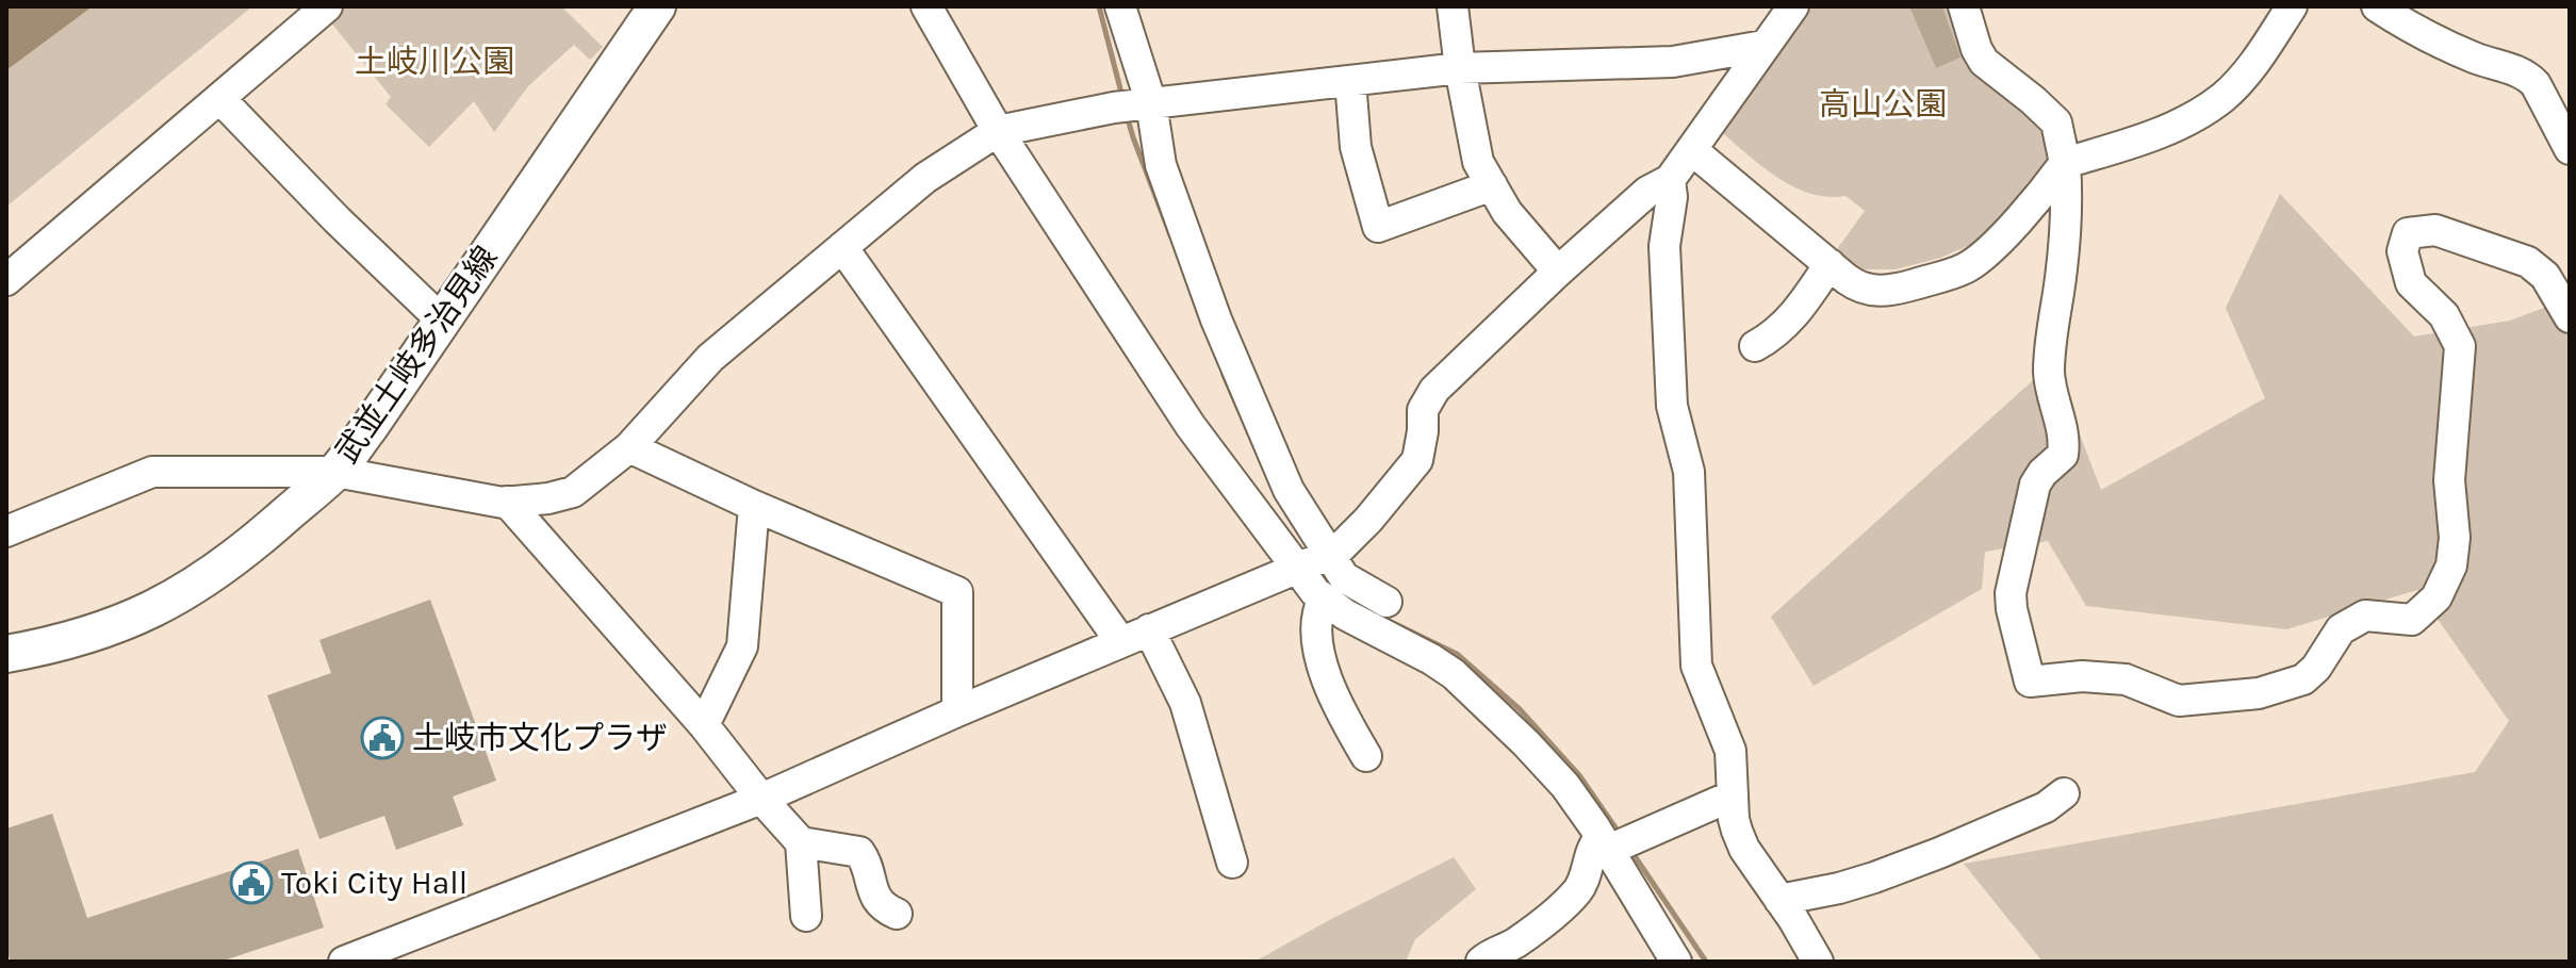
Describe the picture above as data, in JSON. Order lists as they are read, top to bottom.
{
  "streets": {
    "main road": ["武並土岐多治見線"]
  },
  "parks": ["土岐川公園", "高山公園"],
  "places": {
    "public building": ["土岐市文化プラザ", "Toki City Hall"]
  }
}
